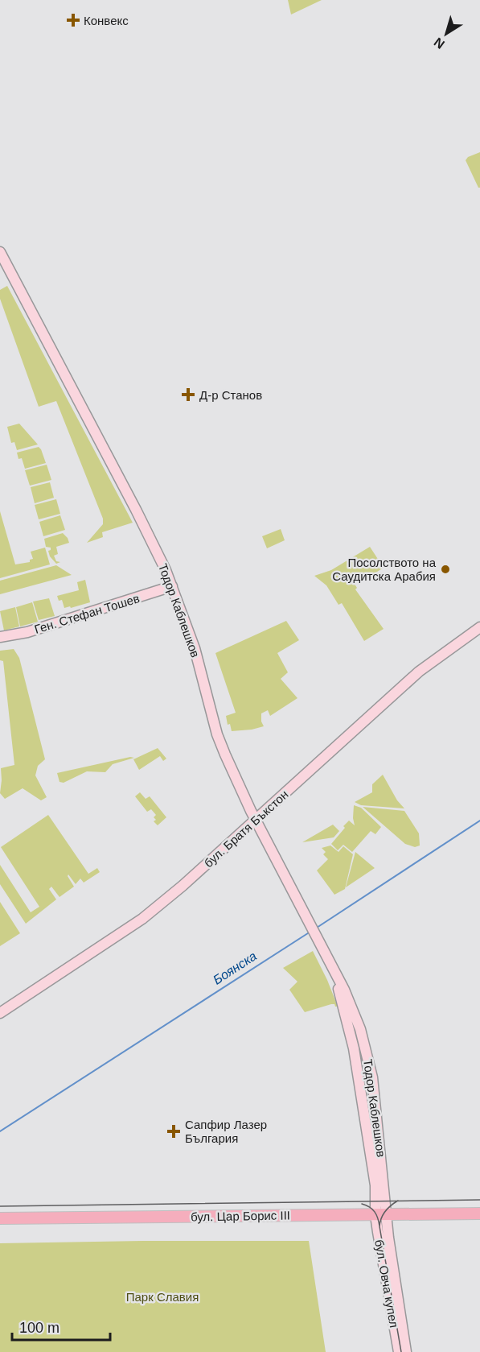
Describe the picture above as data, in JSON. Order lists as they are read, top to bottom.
{
  "streets": {
    "main road": [
      "Тодор Каблешков",
      "Ген. Стефан Тошев",
      "бул. Братя Бъкстон",
      "бул. Цар Борис III",
      "бул. Овча купел"
    ]
  },
  "crossings": [
    ["Тодор Каблешков", "Ген. Стефан Тошев"],
    ["Тодор Каблешков", "бул. Братя Бъкстон"],
    ["Тодор Каблешков", "бул. Цар Борис III"],
    ["Тодор Каблешков", "бул. Овча купел"],
    ["бул. Цар Борис III", "бул. Овча купел"]
  ],
  "water": ["Боянска"],
  "parks": ["Парк Славия"],
  "places": {
    "health": ["Конвекс", "Д-р Станов", "Сапфир Лазер България"],
    "other": ["Посолството на Саудитска Арабия"]
  },
  "scale_bar": "100 m",
  "north": "bottom left"
}
